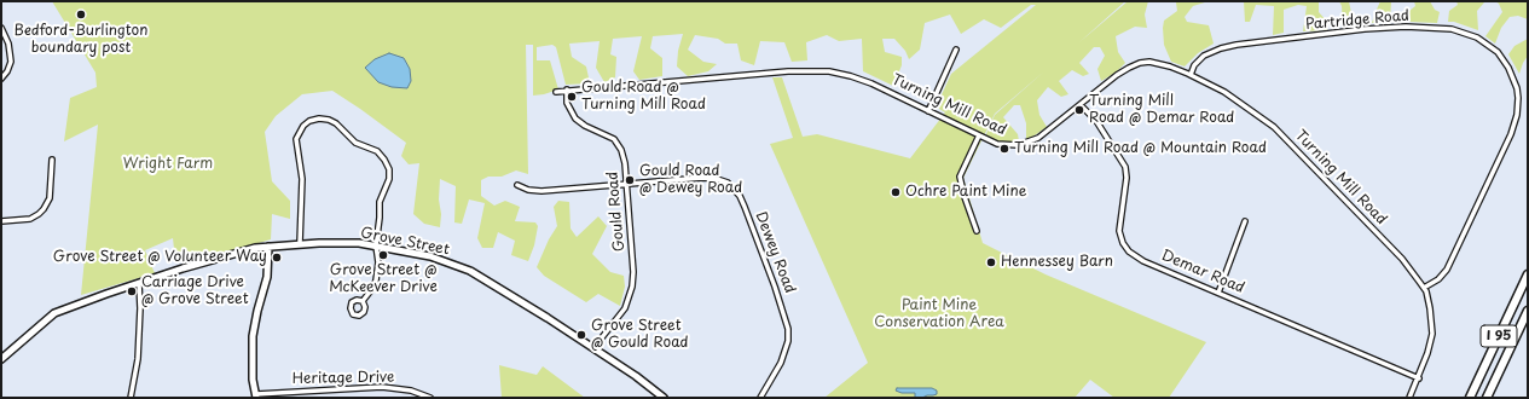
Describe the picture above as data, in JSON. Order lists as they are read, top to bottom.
{
  "streets": {
    "highway": ["I 95"],
    "main road": ["Grove Street"],
    "street": [
      "Partridge Road",
      "Turning Mill Road",
      "Gould Road",
      "Dewey Road",
      "Demar Road",
      "Heritage Drive"
    ]
  },
  "crossings": [
    ["Partridge Road", "Turning Mill Road"],
    ["Turning Mill Road", "Gould Road"],
    ["Turning Mill Road", "Demar Road"],
    ["Gould Road", "Grove Street"],
    ["Gould Road", "Dewey Road"]
  ],
  "parks": ["Wright Farm", "Paint Mine Conservation Area"],
  "places": [
    "Bedford-Burlington boundary post",
    "Gould Road @ Turning Mill Road",
    "Turning Mill Road @ Demar Road",
    "Turning Mill Road @ Mountain Road",
    "Gould Road @ Dewey Road",
    "Ochre Paint Mine",
    "Grove Street @ McKeever Drive",
    "Grove Street @ Volunteer Way",
    "Hennessey Barn",
    "Carriage Drive @ Grove Street",
    "Grove Street @ Gould Road"
  ]
}
